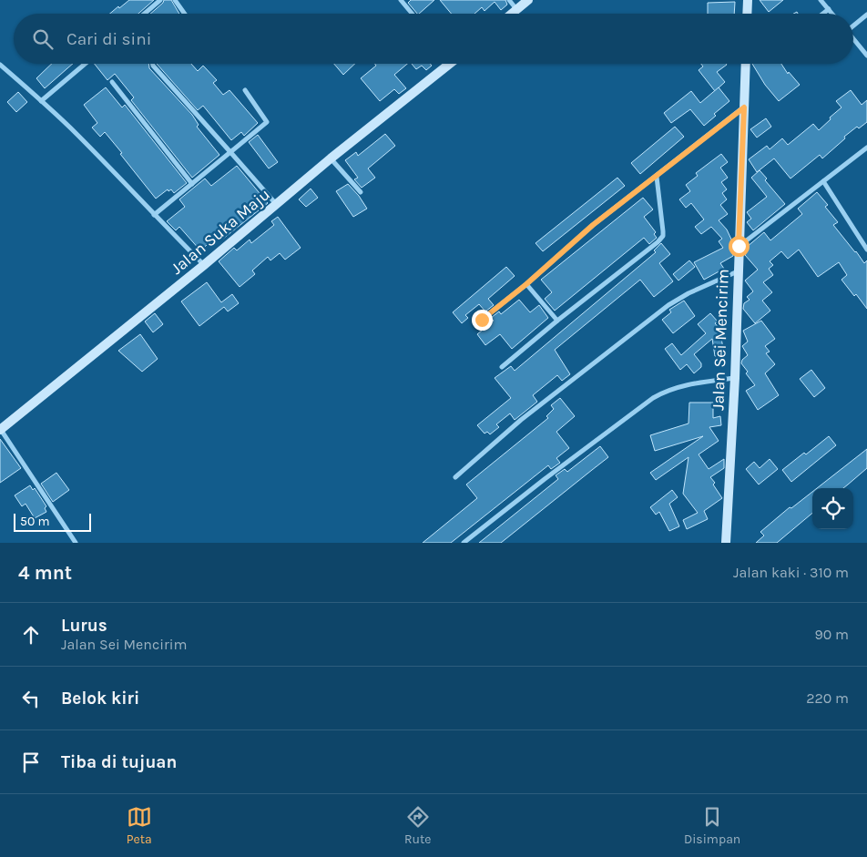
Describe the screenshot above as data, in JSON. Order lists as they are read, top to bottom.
{
  "streets": {
    "street": ["Jalan Suka Maju", "Jalan Sei Mencirim"]
  },
  "scale_bar": "50 m",
  "page": {
    "search": "Cari di sini",
    "scale": "50 m",
    "heading": ["4 mnt", "Jalan kaki · 310 m"],
    "list": [
      ["Lurus", "Jalan Sei Mencirim", "90 m"],
      ["Belok kiri", "220 m"],
      "Tiba di tujuan"
    ],
    "nav": ["Peta", "Rute", "Disimpan"]
  }
}
